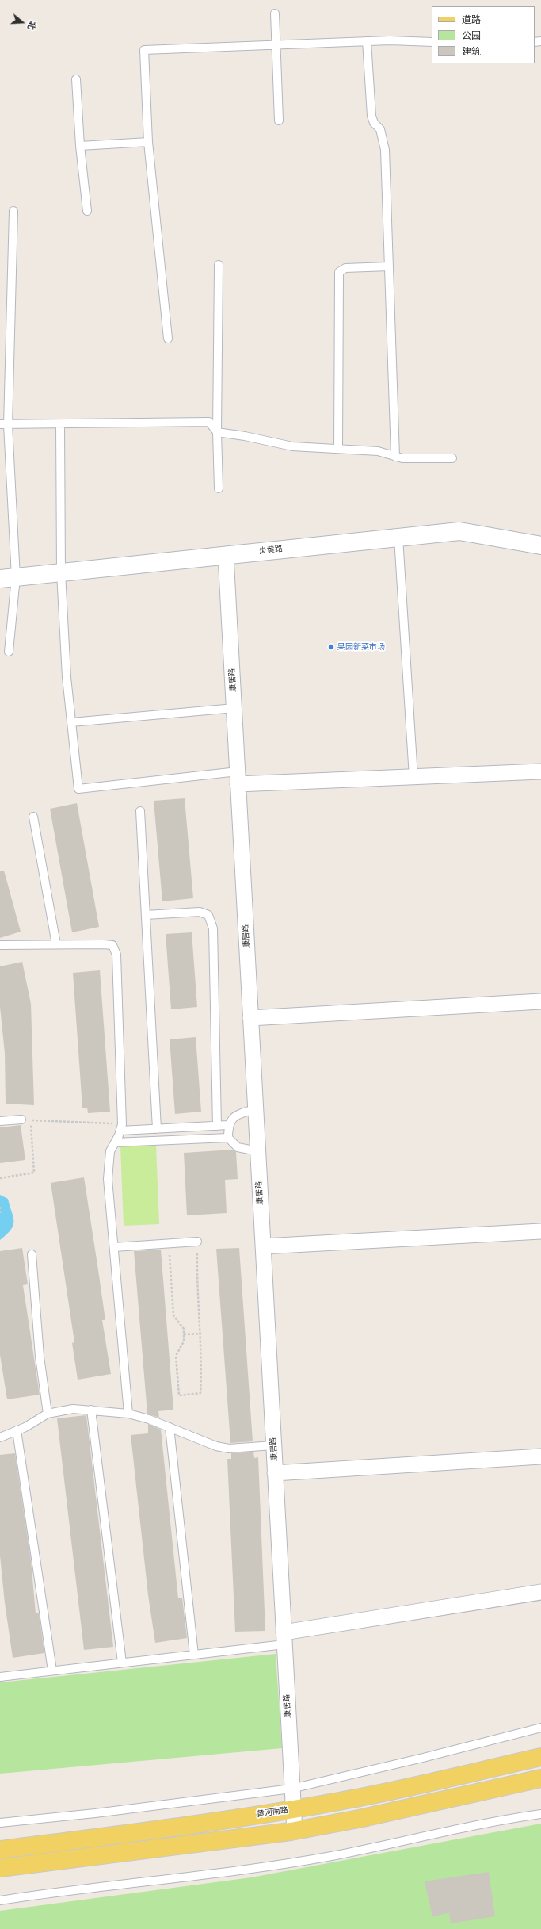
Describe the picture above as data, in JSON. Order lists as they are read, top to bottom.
{
  "streets": {
    "main road": ["黄河南路"],
    "street": ["炎黄路", "康居路"]
  },
  "crossings": [
    ["炎黄路", "康居路"],
    ["康居路", "黄河南路"]
  ],
  "places": ["果园新菜市场"],
  "legend": ["道路", "公园", "建筑"],
  "north": "right"
}
